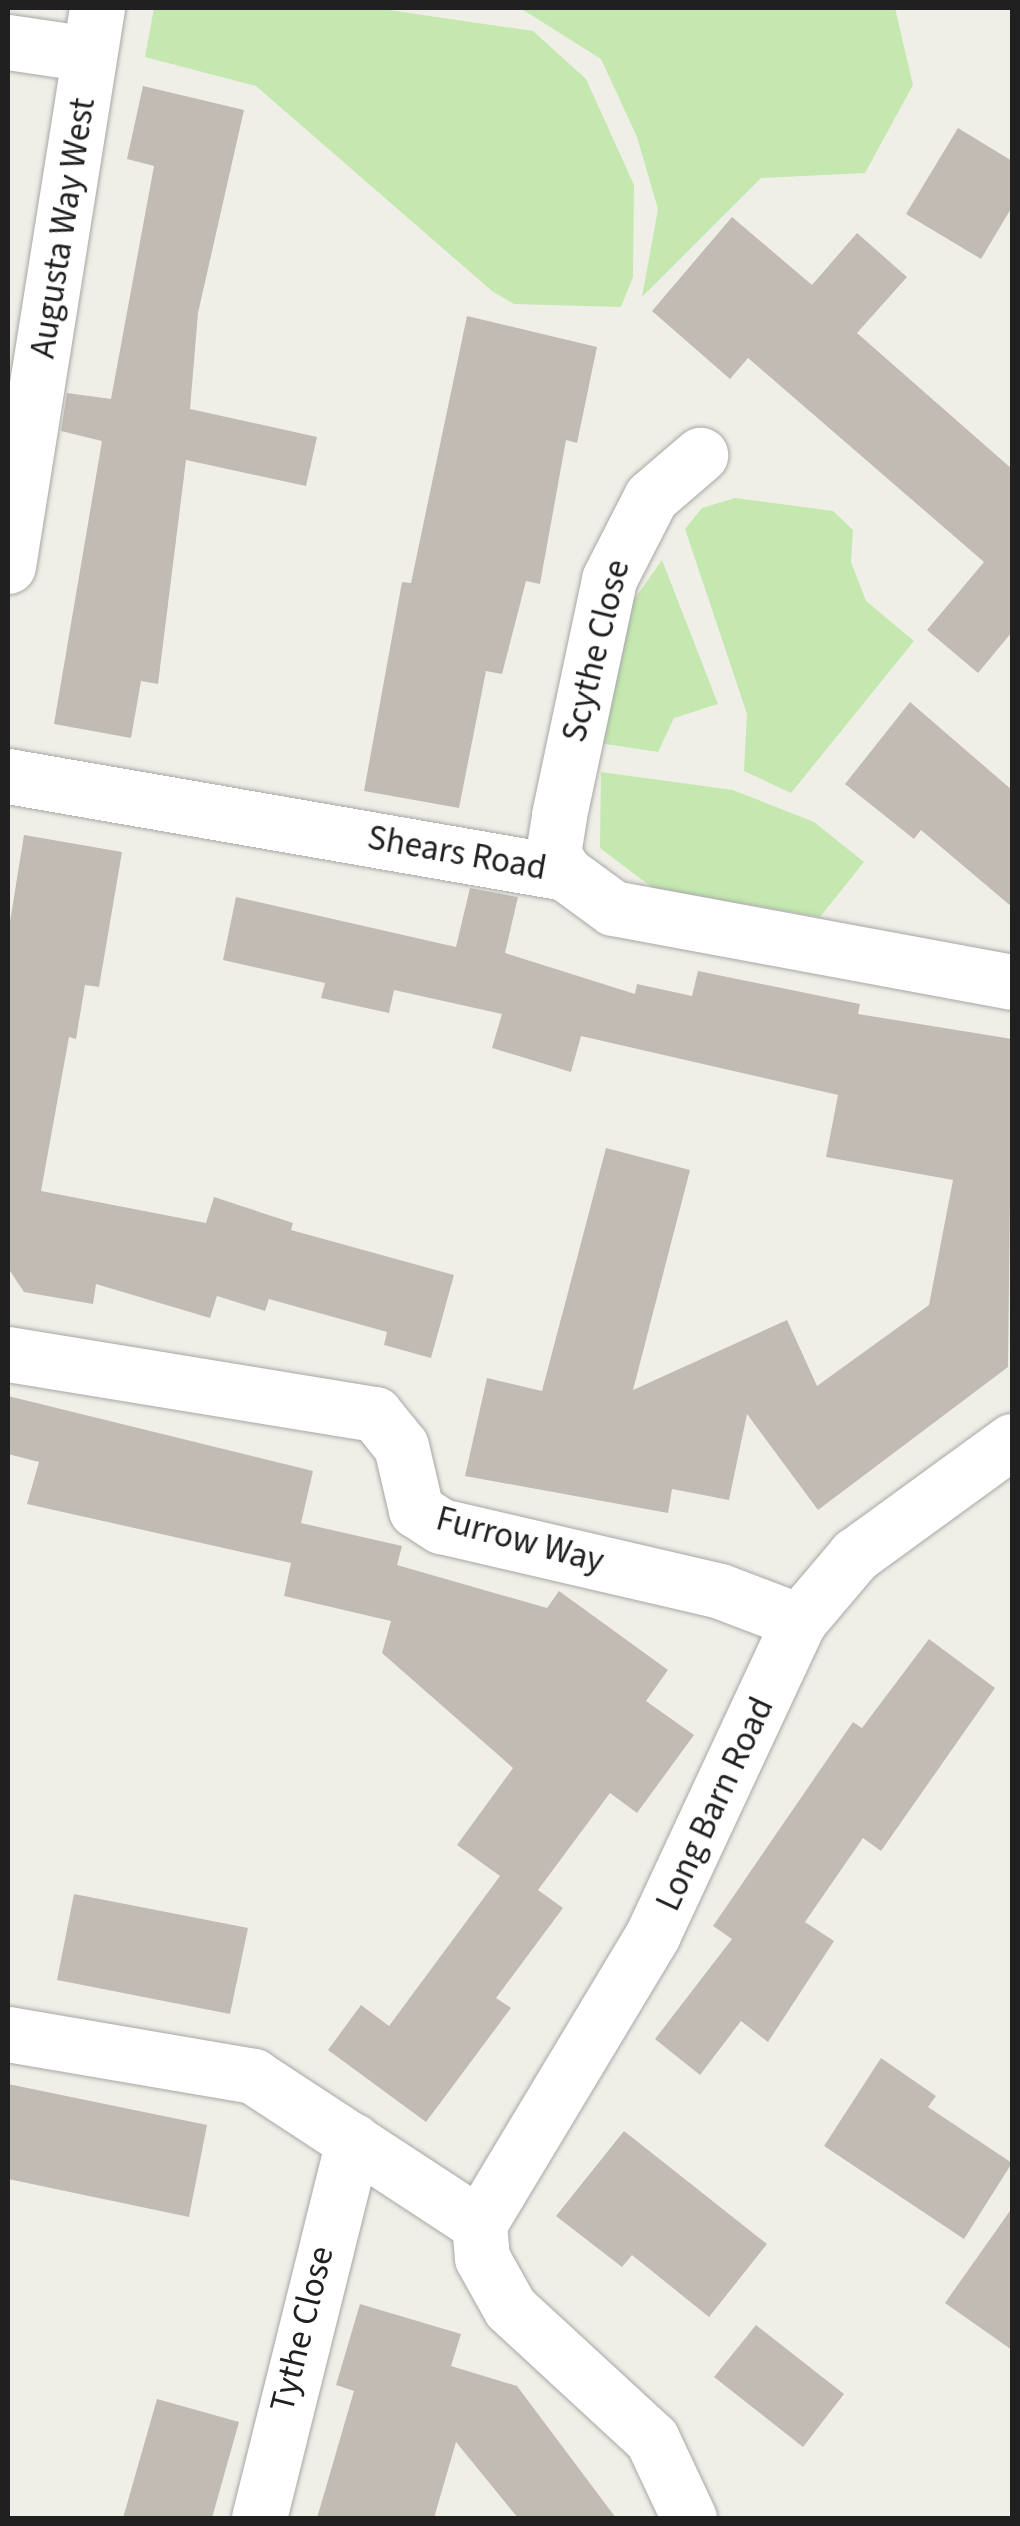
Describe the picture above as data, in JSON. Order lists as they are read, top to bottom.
{
  "streets": {
    "street": [
      "Augusta Way West",
      "Scythe Close",
      "Shears Road",
      "Furrow Way",
      "Long Barn Road",
      "Tythe Close"
    ]
  },
  "crossings": [
    ["Scythe Close", "Shears Road"],
    ["Furrow Way", "Long Barn Road"]
  ]
}
